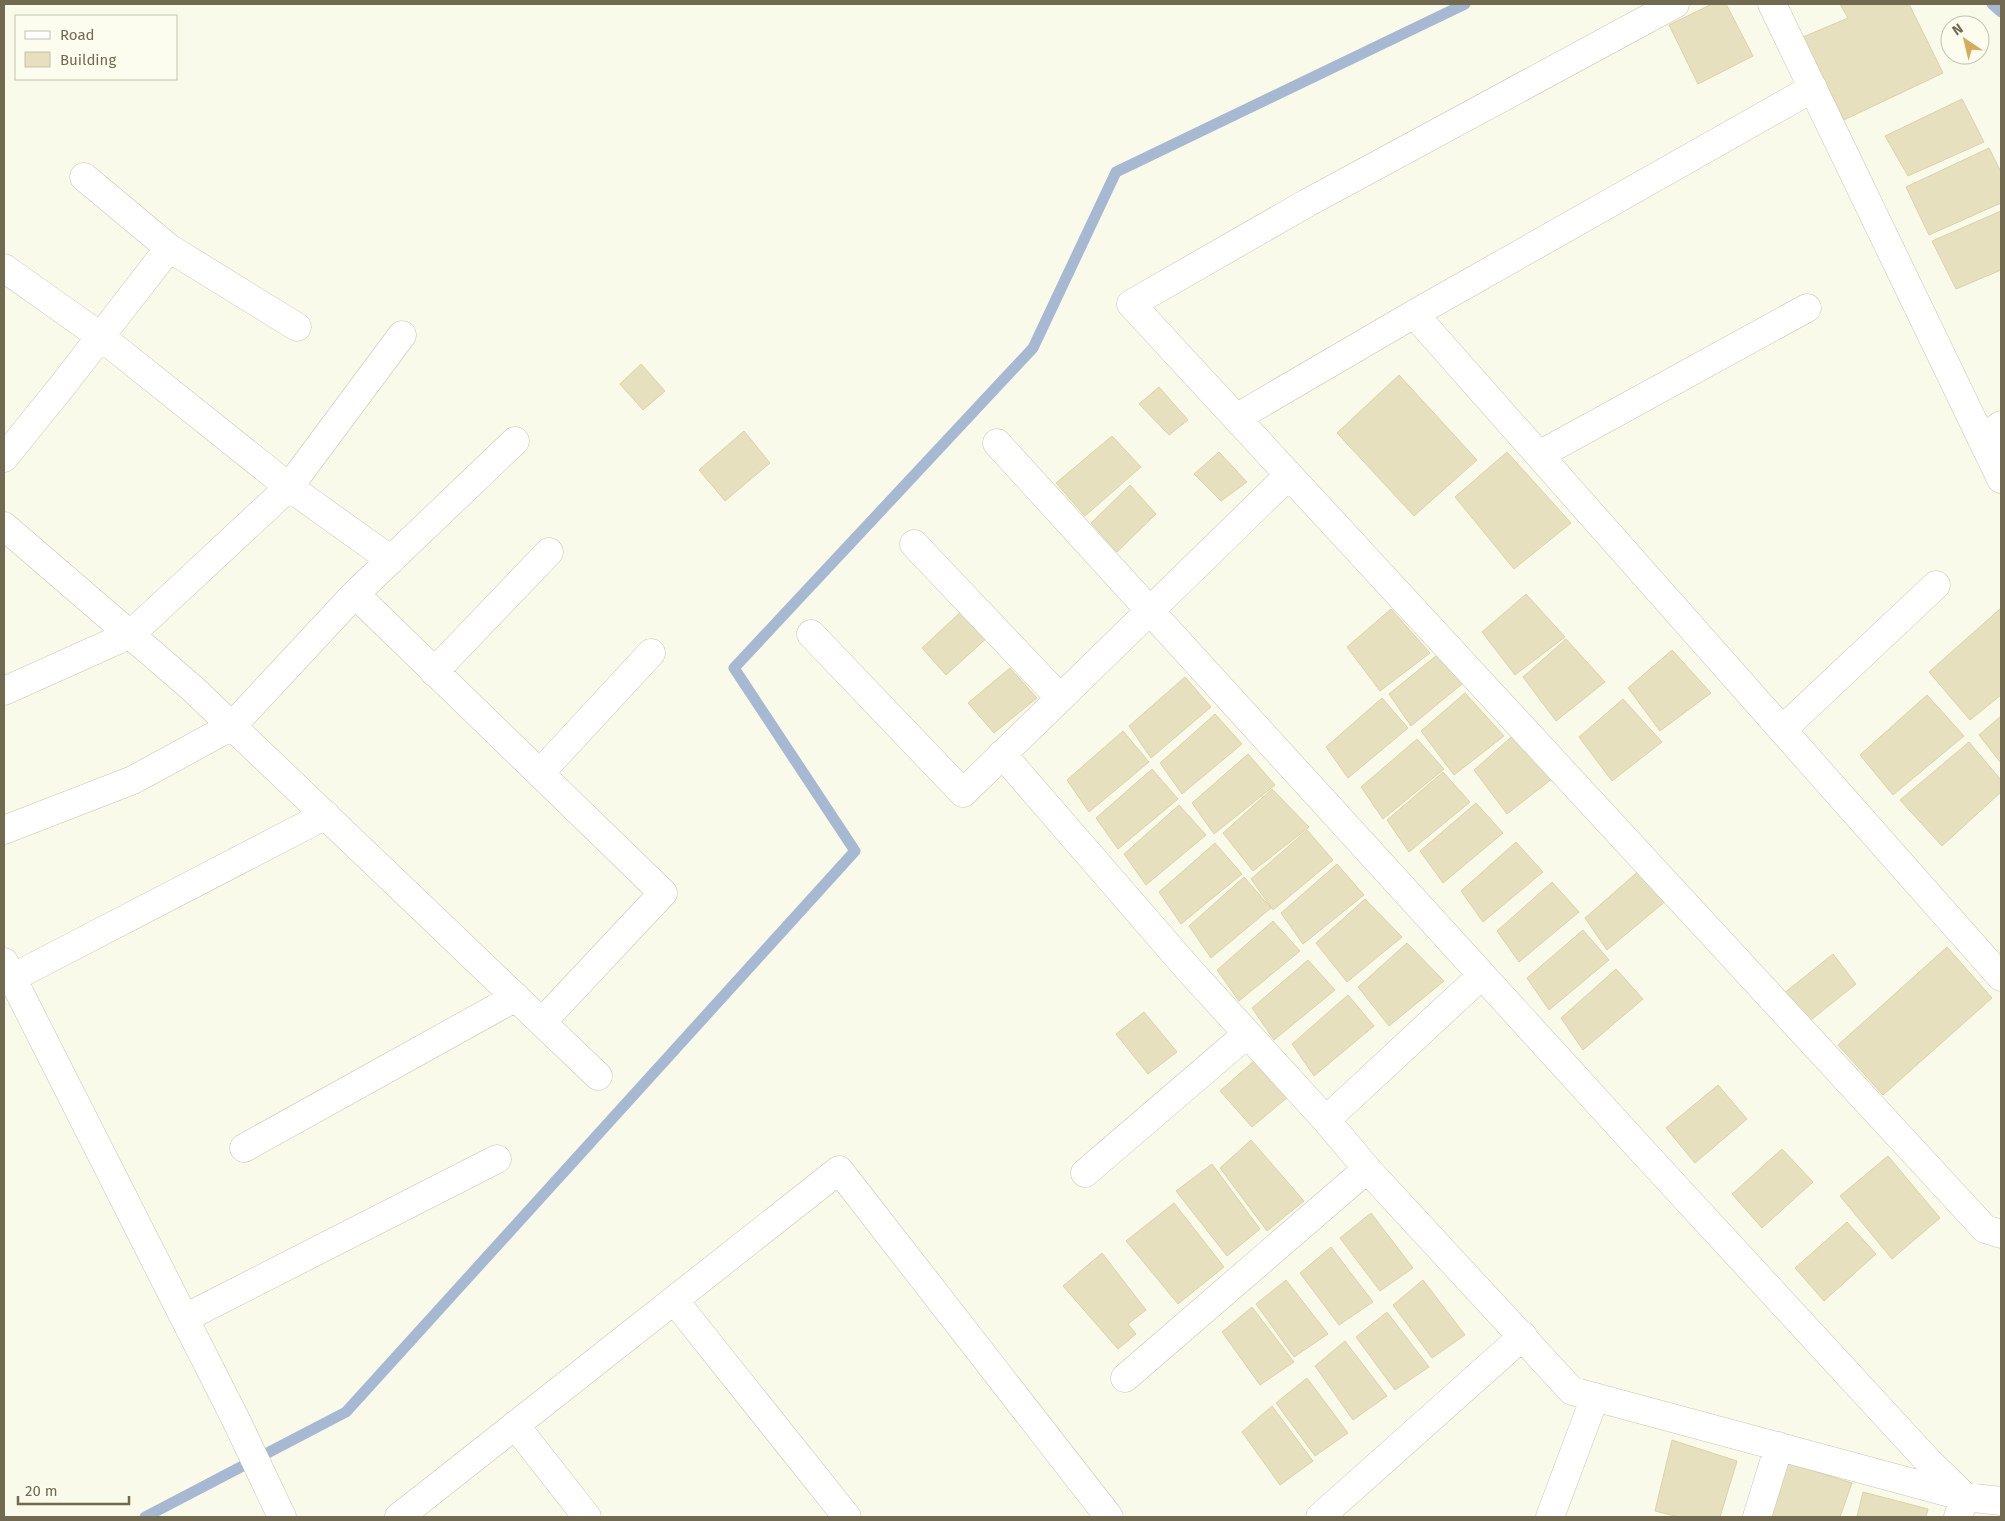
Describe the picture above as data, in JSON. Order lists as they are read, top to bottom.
{
  "legend": ["Road", "Building"],
  "scale_bar": "20 m",
  "north": "top left"
}
